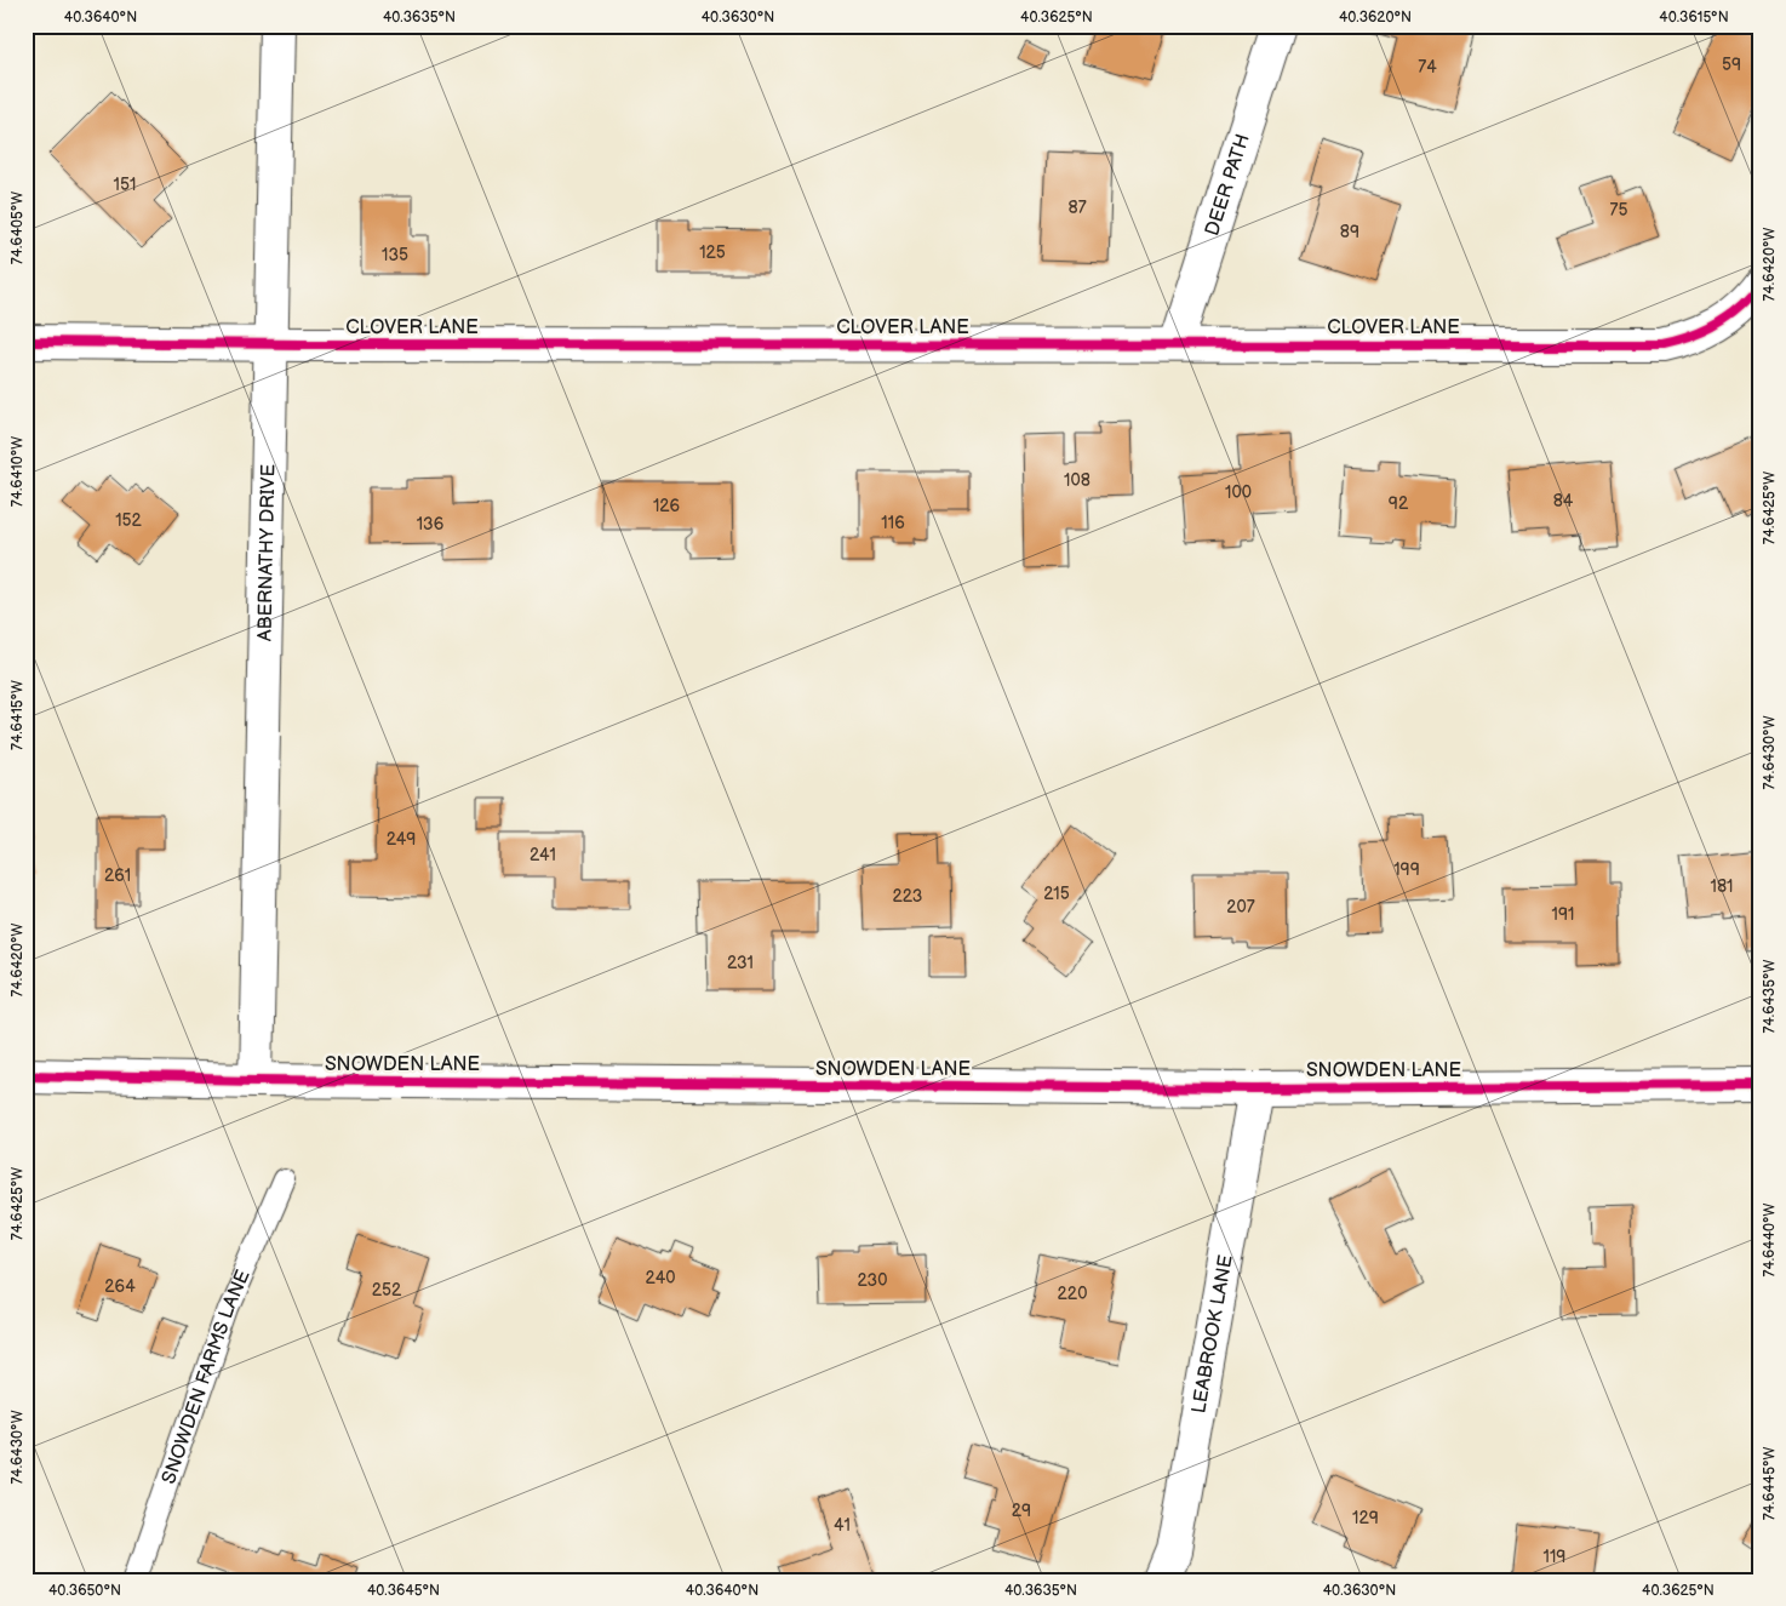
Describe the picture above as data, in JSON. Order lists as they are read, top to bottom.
{
  "streets": {
    "street": [
      "DEER PATH",
      "CLOVER LANE",
      "ABERNATHY DRIVE",
      "SNOWDEN LANE",
      "LEABROOK LANE"
    ],
    "lane": ["SNOWDEN FARMS LANE"]
  },
  "crossings": [
    ["DEER PATH", "CLOVER LANE"],
    ["CLOVER LANE", "ABERNATHY DRIVE"],
    ["ABERNATHY DRIVE", "SNOWDEN LANE"],
    ["SNOWDEN LANE", "LEABROOK LANE"]
  ],
  "house_numbers": [
    "59",
    "74",
    "151",
    "87",
    "75",
    "89",
    "125",
    "135",
    "108",
    "100",
    "84",
    "92",
    "126",
    "152",
    "116",
    "136",
    "249",
    "241",
    "199",
    "261",
    "181",
    "215",
    "223",
    "207",
    "191",
    "231",
    "240",
    "230",
    "264",
    "252",
    "220",
    "29",
    "129",
    "41",
    "119"
  ],
  "coordinates": [
    "40.3640°N",
    "40.3635°N",
    "40.3630°N",
    "40.3625°N",
    "40.3620°N",
    "40.3615°N",
    "74.6405°W",
    "74.6420°W",
    "74.6410°W",
    "74.6425°W",
    "74.6415°W",
    "74.6430°W",
    "74.6435°W",
    "74.6440°W",
    "74.6445°W",
    "40.3650°N",
    "40.3645°N"
  ]
}
